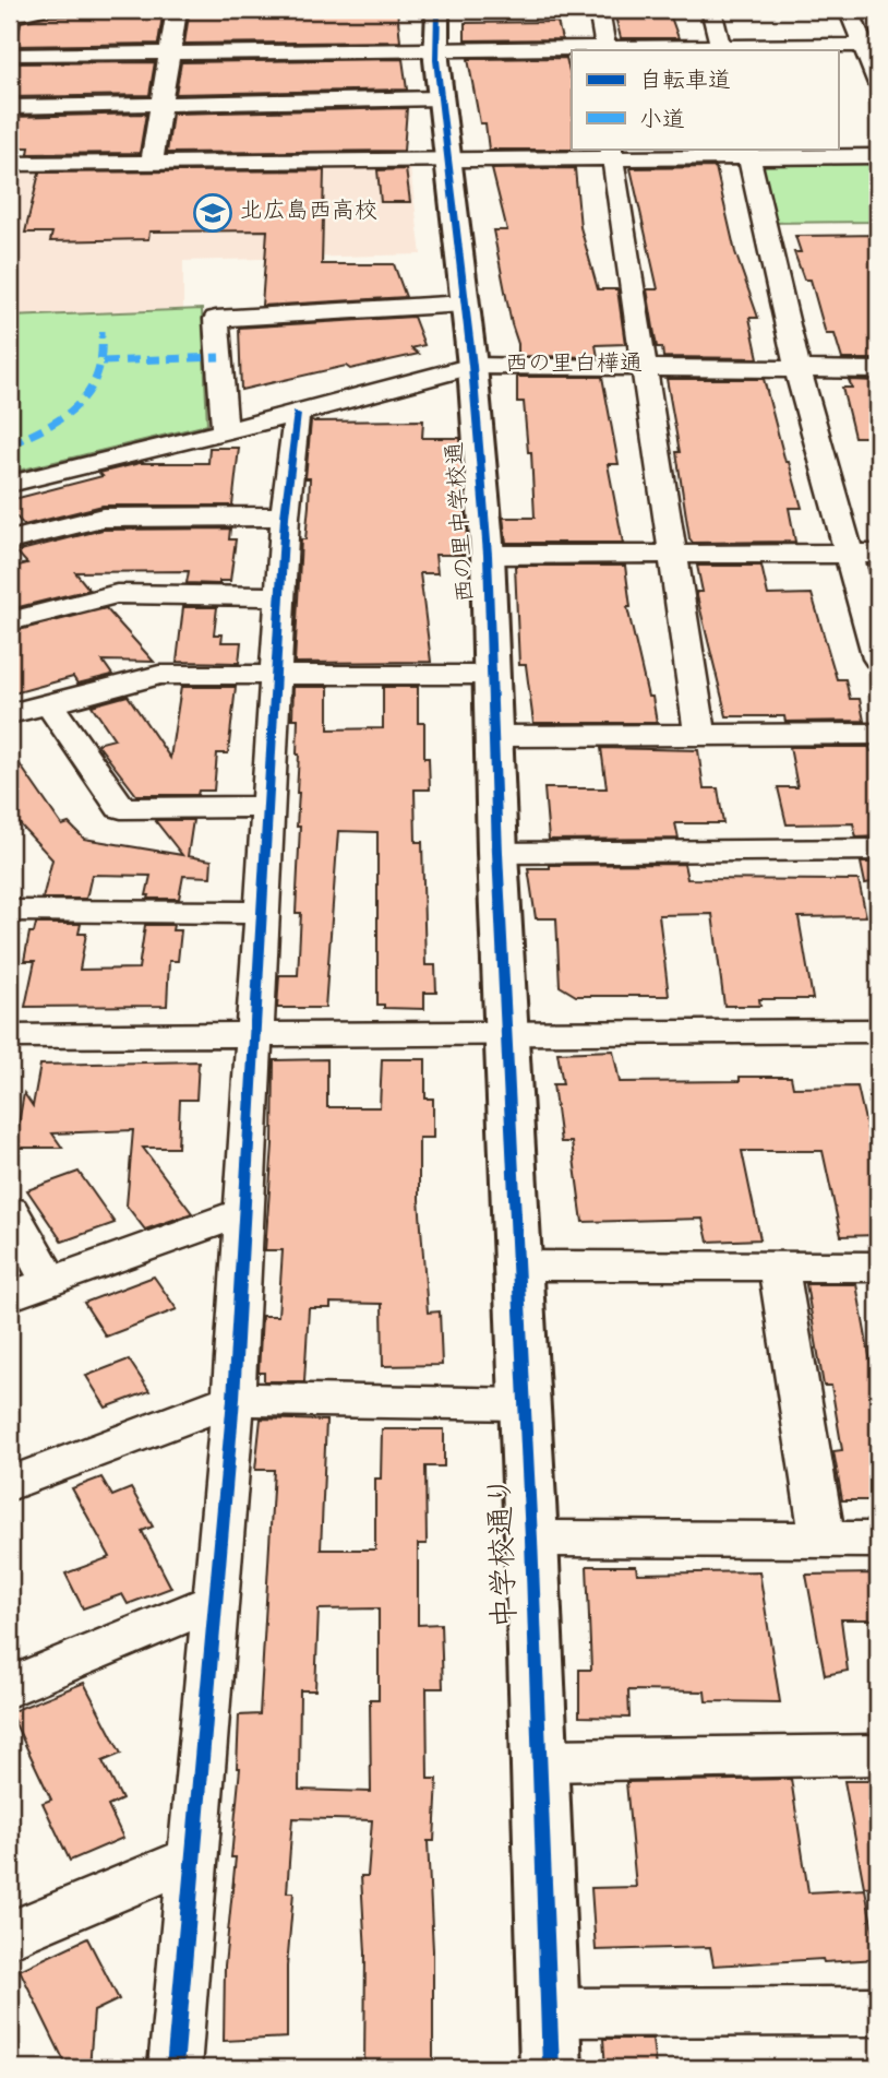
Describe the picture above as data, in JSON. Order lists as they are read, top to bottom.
{
  "streets": {
    "street": ["西の里白樺通", "西の里中学校通", "中学校通り"]
  },
  "crossings": [
    ["西の里白樺通", "西の里中学校通"],
    ["西の里中学校通", "中学校通り"]
  ],
  "places": {
    "school or university": ["北広島西高校"]
  },
  "legend": ["自転車道", "小道"]
}
